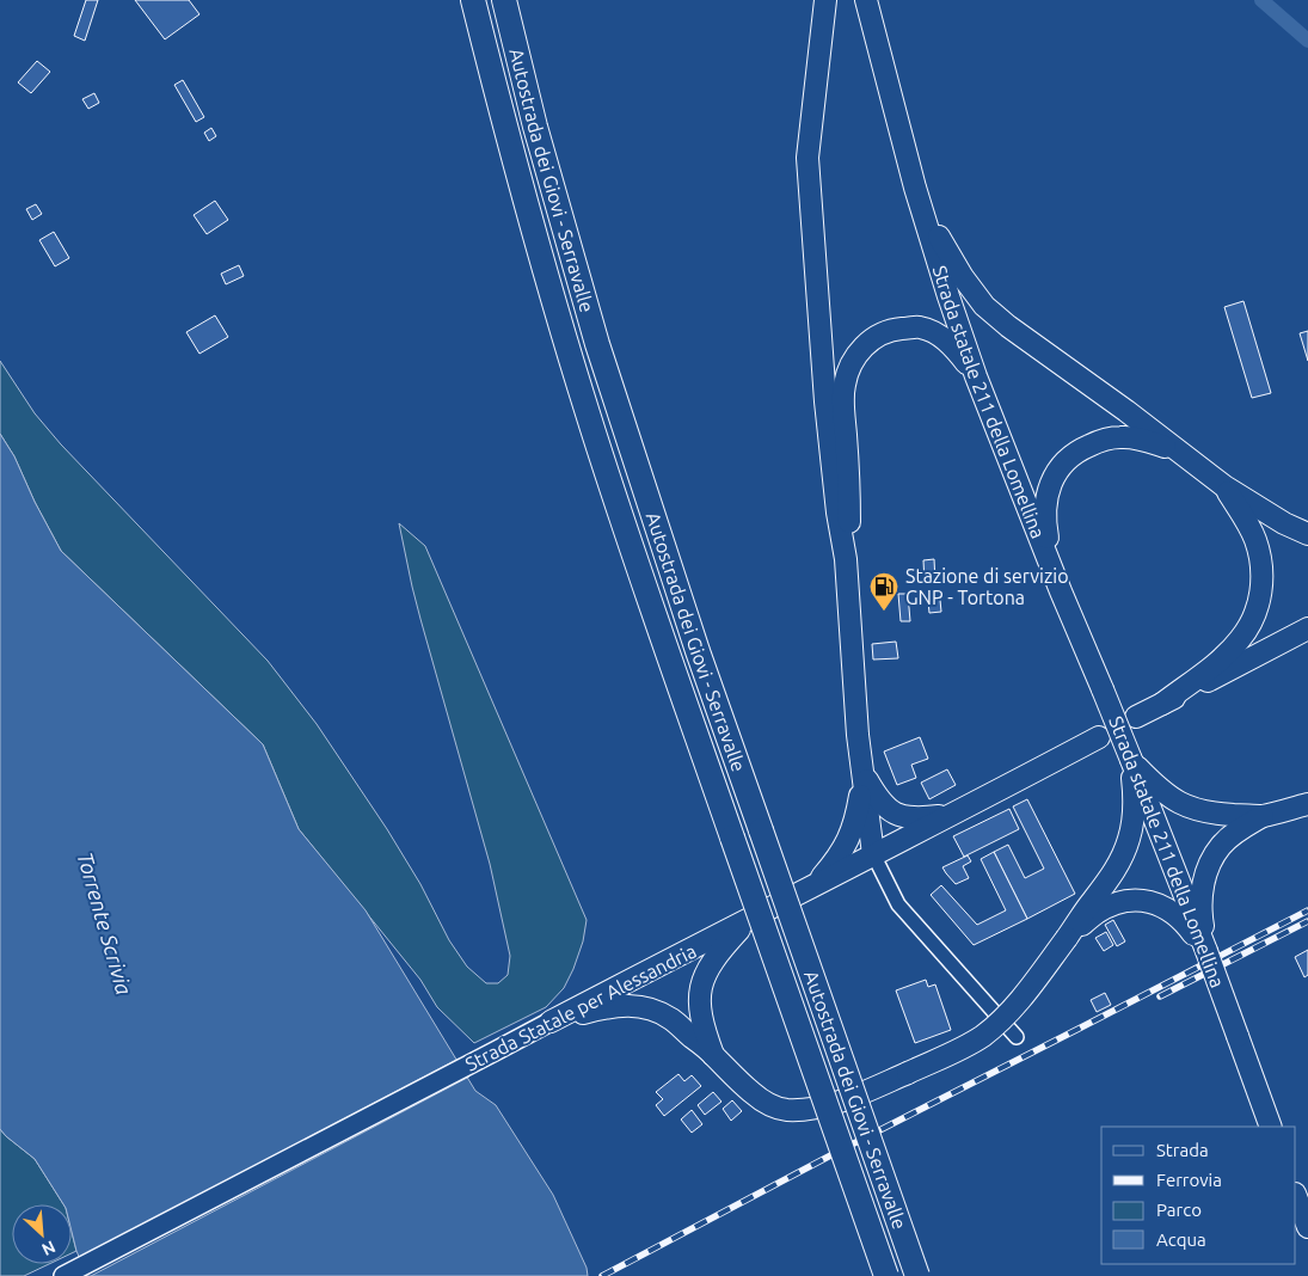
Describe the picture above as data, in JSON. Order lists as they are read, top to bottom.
{
  "streets": {
    "highway": ["Autostrada dei Giovi - Serravalle"],
    "main road": ["Strada statale 211 della Lomellina", "Strada Statale per Alessandria"]
  },
  "water": ["Torrente Scrivia"],
  "places": {
    "fuel station": ["Stazione di servizio GNP - Tortona"]
  },
  "legend": [
    "Strada",
    "Ferrovia",
    "Parco",
    "Acqua"
  ],
  "north": "bottom right"
}
